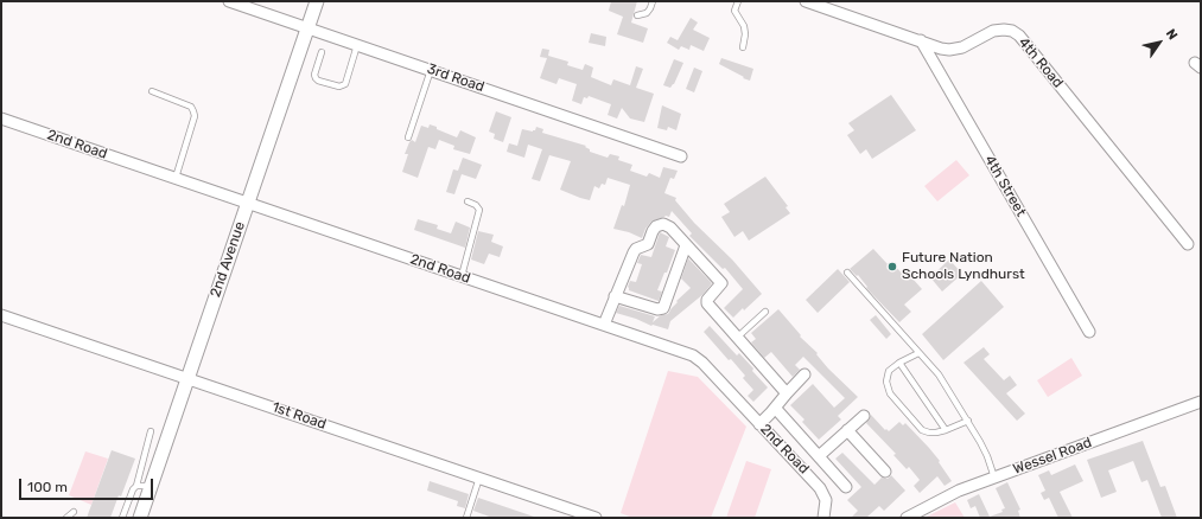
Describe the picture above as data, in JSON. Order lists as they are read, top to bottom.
{
  "streets": {
    "street": [
      "4th Road",
      "3rd Road",
      "2nd Road",
      "4th Street",
      "2nd Avenue",
      "1st Road",
      "Wessel Road"
    ]
  },
  "crossings": [
    ["4th Road", "4th Street"],
    ["3rd Road", "2nd Avenue"],
    ["2nd Road", "2nd Avenue"],
    ["2nd Avenue", "1st Road"]
  ],
  "places": ["Future Nation Schools Lyndhurst"],
  "scale_bar": "100 m",
  "north": "top right"
}
